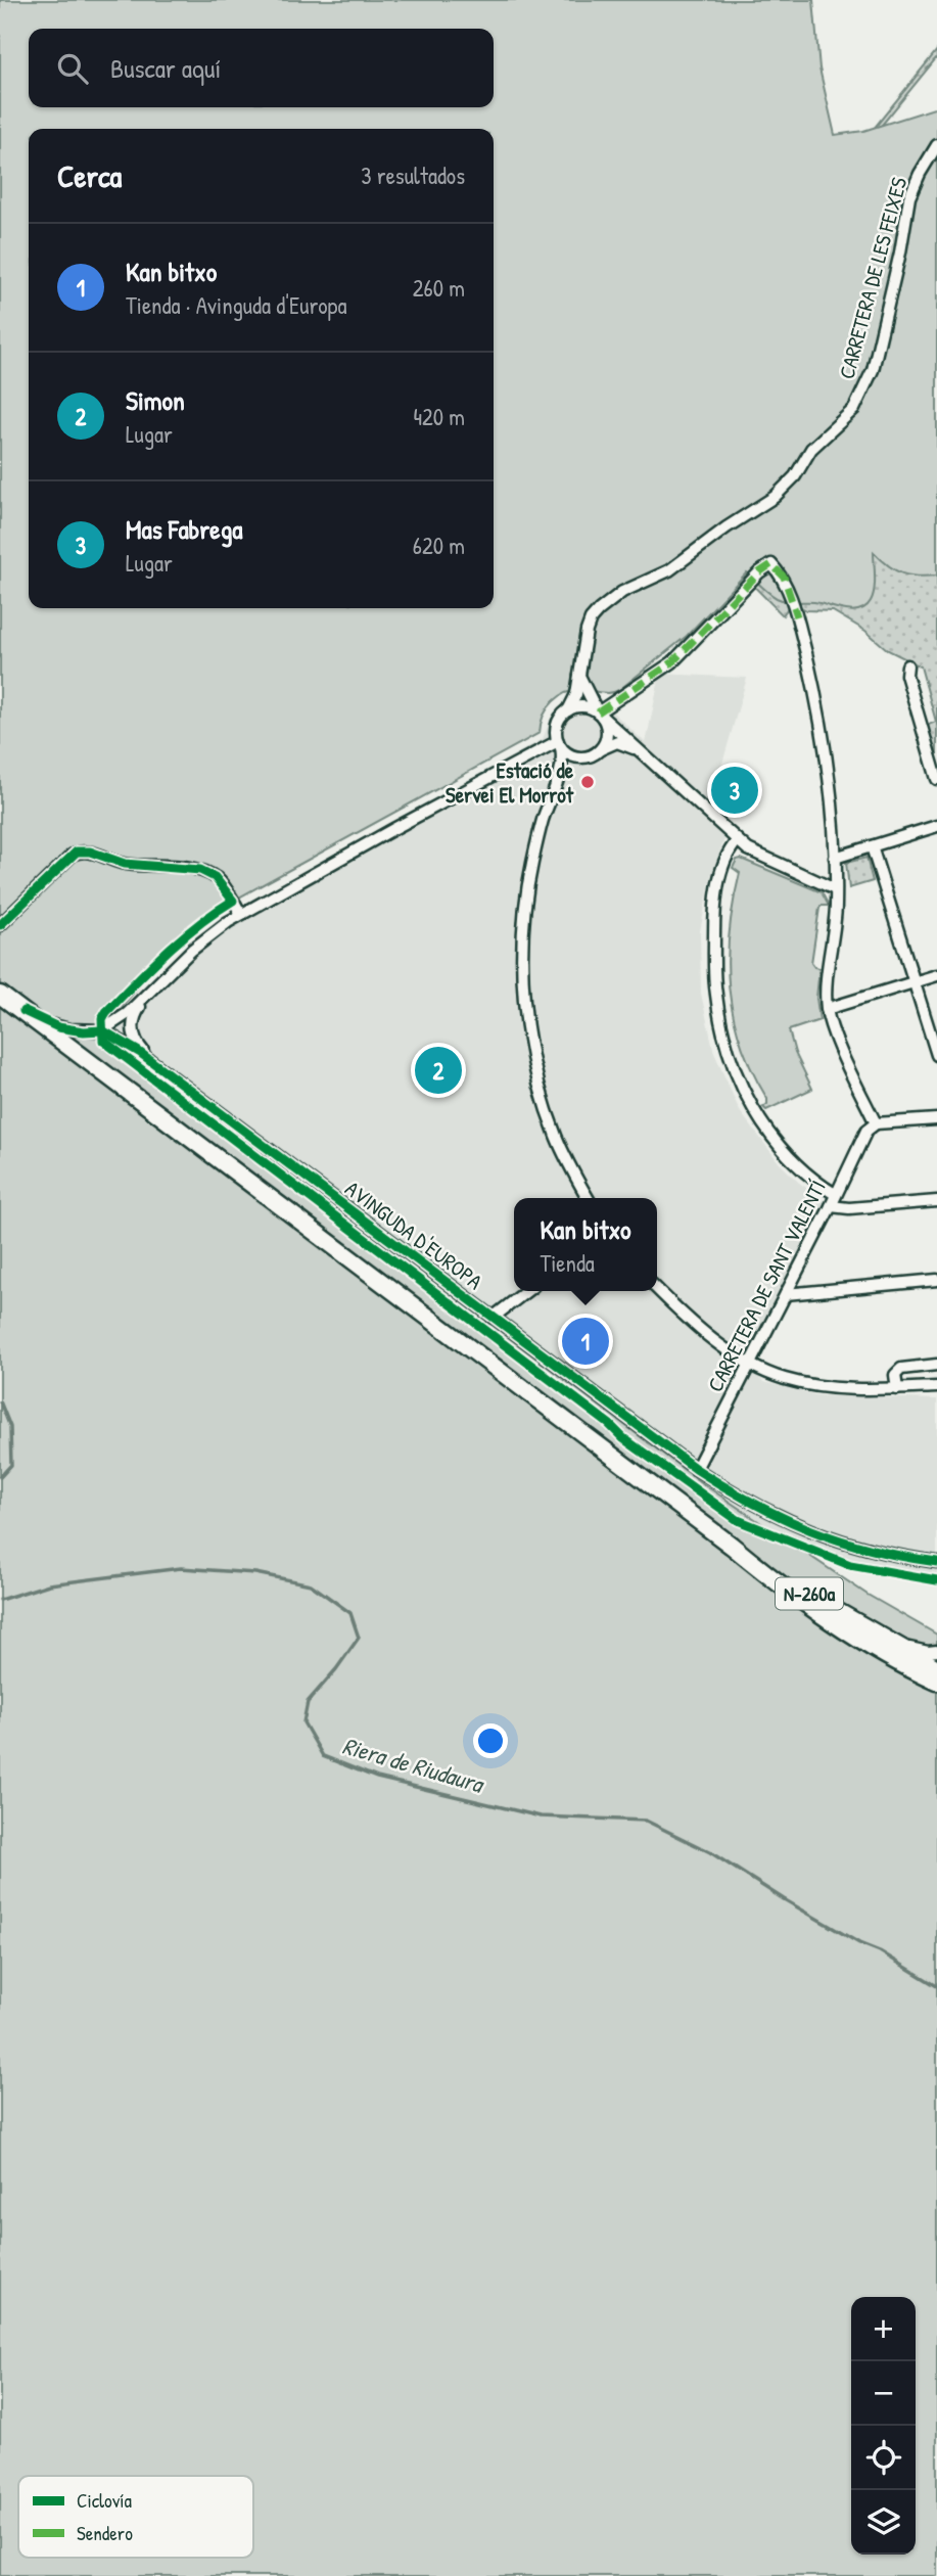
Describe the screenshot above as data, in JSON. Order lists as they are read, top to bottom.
{
  "streets": {
    "main road": ["N-260a"],
    "street": ["CARRETERA DE LES FEIXES", "AVINGUDA D'EUROPA", "CARRETERA DE SANT VALENTÍ"]
  },
  "crossings": [
    ["AVINGUDA D'EUROPA", "CARRETERA DE SANT VALENTÍ"],
    ["AVINGUDA D'EUROPA", "N-260a"]
  ],
  "water": ["Riera de Riudaura"],
  "places": ["Estació de Servei El Morrot"],
  "legend": ["Ciclovía", "Sendero"],
  "page": {
    "search": "Buscar aquí",
    "heading": ["Cerca", "3 resultados"],
    "list": [
      {
        "mark": "1",
        "name": "Kan bitxo",
        "note": "Tienda · Avinguda d'Europa",
        "value": "260 m"
      },
      {
        "mark": "2",
        "name": "Simon",
        "note": "Lugar",
        "value": "420 m"
      },
      {
        "mark": "3",
        "name": "Mas Fabrega",
        "note": "Lugar",
        "value": "620 m"
      }
    ],
    "pins": ["3", "2", "1"],
    "popup": ["Kan bitxo", "Tienda"],
    "map_buttons": ["+", "−"]
  }
}
